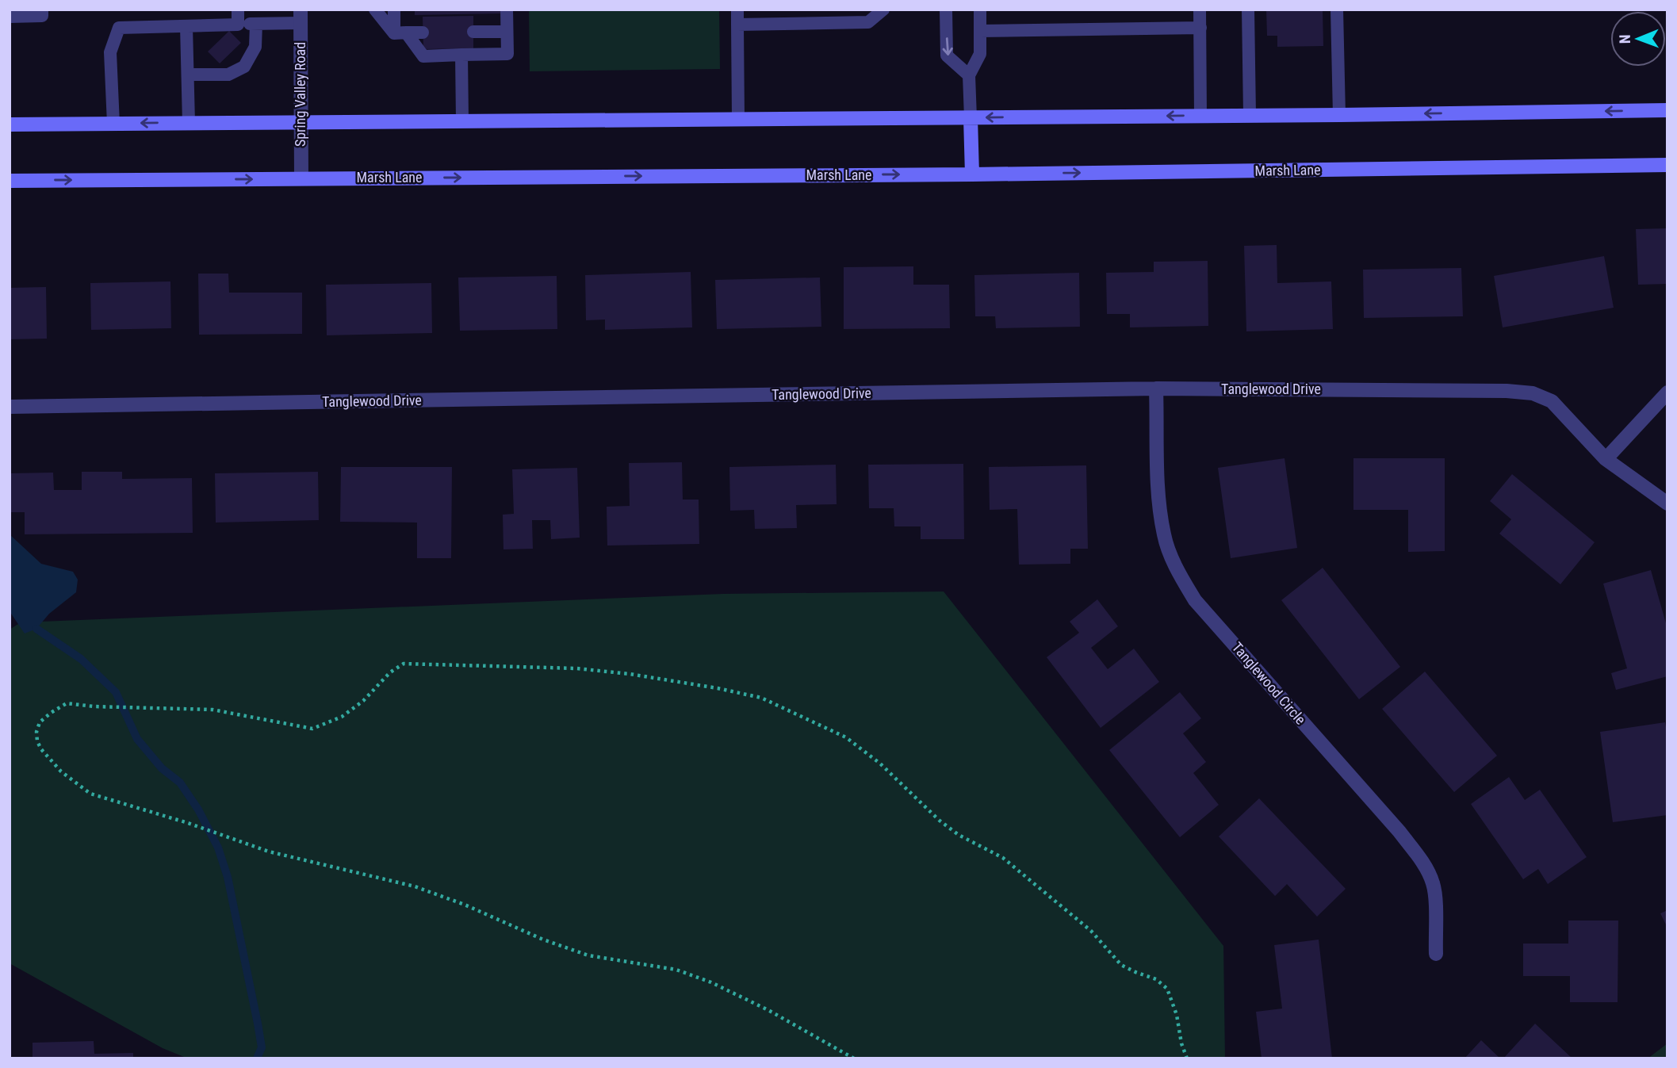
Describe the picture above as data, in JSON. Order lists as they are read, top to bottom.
{
  "streets": {
    "main road": ["Marsh Lane"],
    "street": ["Spring Valley Road", "Tanglewood Drive", "Tanglewood Circle"]
  },
  "crossings": [
    ["Spring Valley Road", "Marsh Lane"],
    ["Tanglewood Drive", "Tanglewood Circle"]
  ],
  "north": "left"
}
